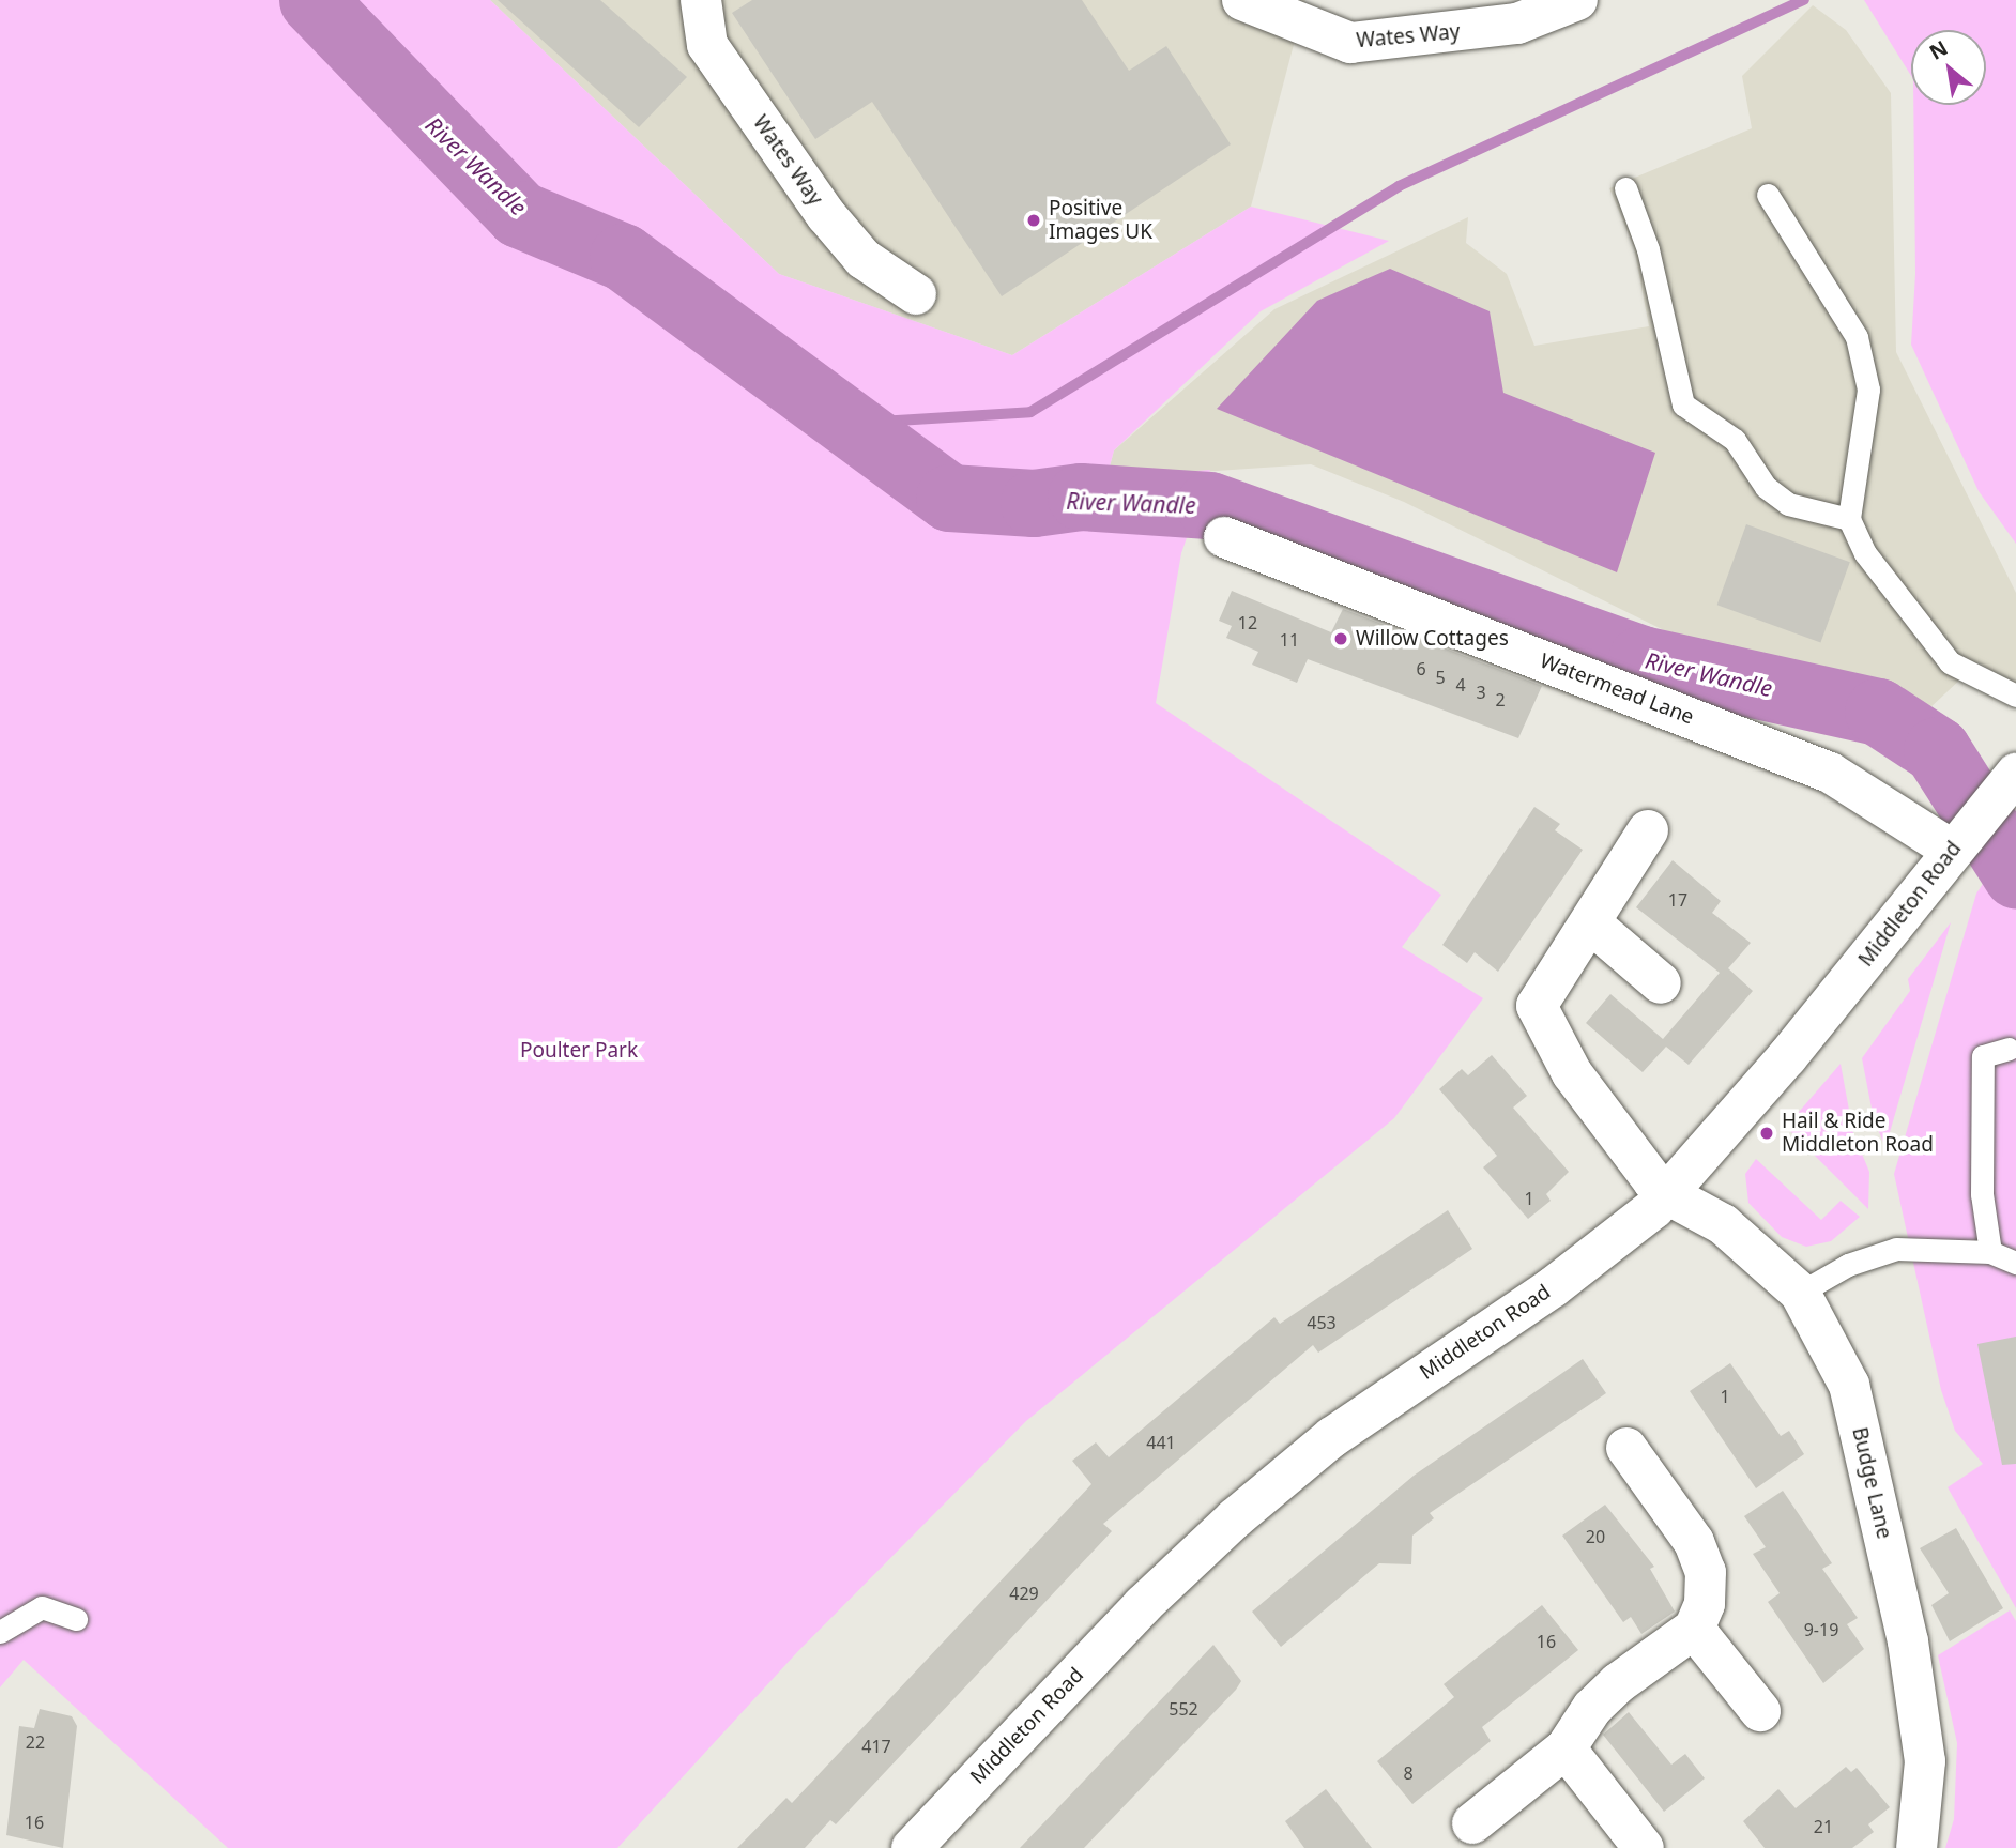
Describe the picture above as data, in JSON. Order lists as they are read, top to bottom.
{
  "streets": {
    "street": [
      "Wates Way",
      "Watermead Lane",
      "Middleton Road",
      "Budge Lane"
    ]
  },
  "crossings": [
    ["Watermead Lane", "Middleton Road"],
    ["Middleton Road", "Budge Lane"]
  ],
  "water": ["River Wandle"],
  "parks": ["Poulter Park"],
  "places": ["Positive Images UK", "Willow Cottages", "Hail & Ride Middleton Road"],
  "house_numbers": [
    "12",
    "11",
    "6",
    "5",
    "4",
    "3",
    "2",
    "17",
    "1",
    "453",
    "1",
    "441",
    "20",
    "429",
    "9-19",
    "16",
    "552",
    "22",
    "417",
    "8",
    "16",
    "21"
  ],
  "north": "top left"
}
